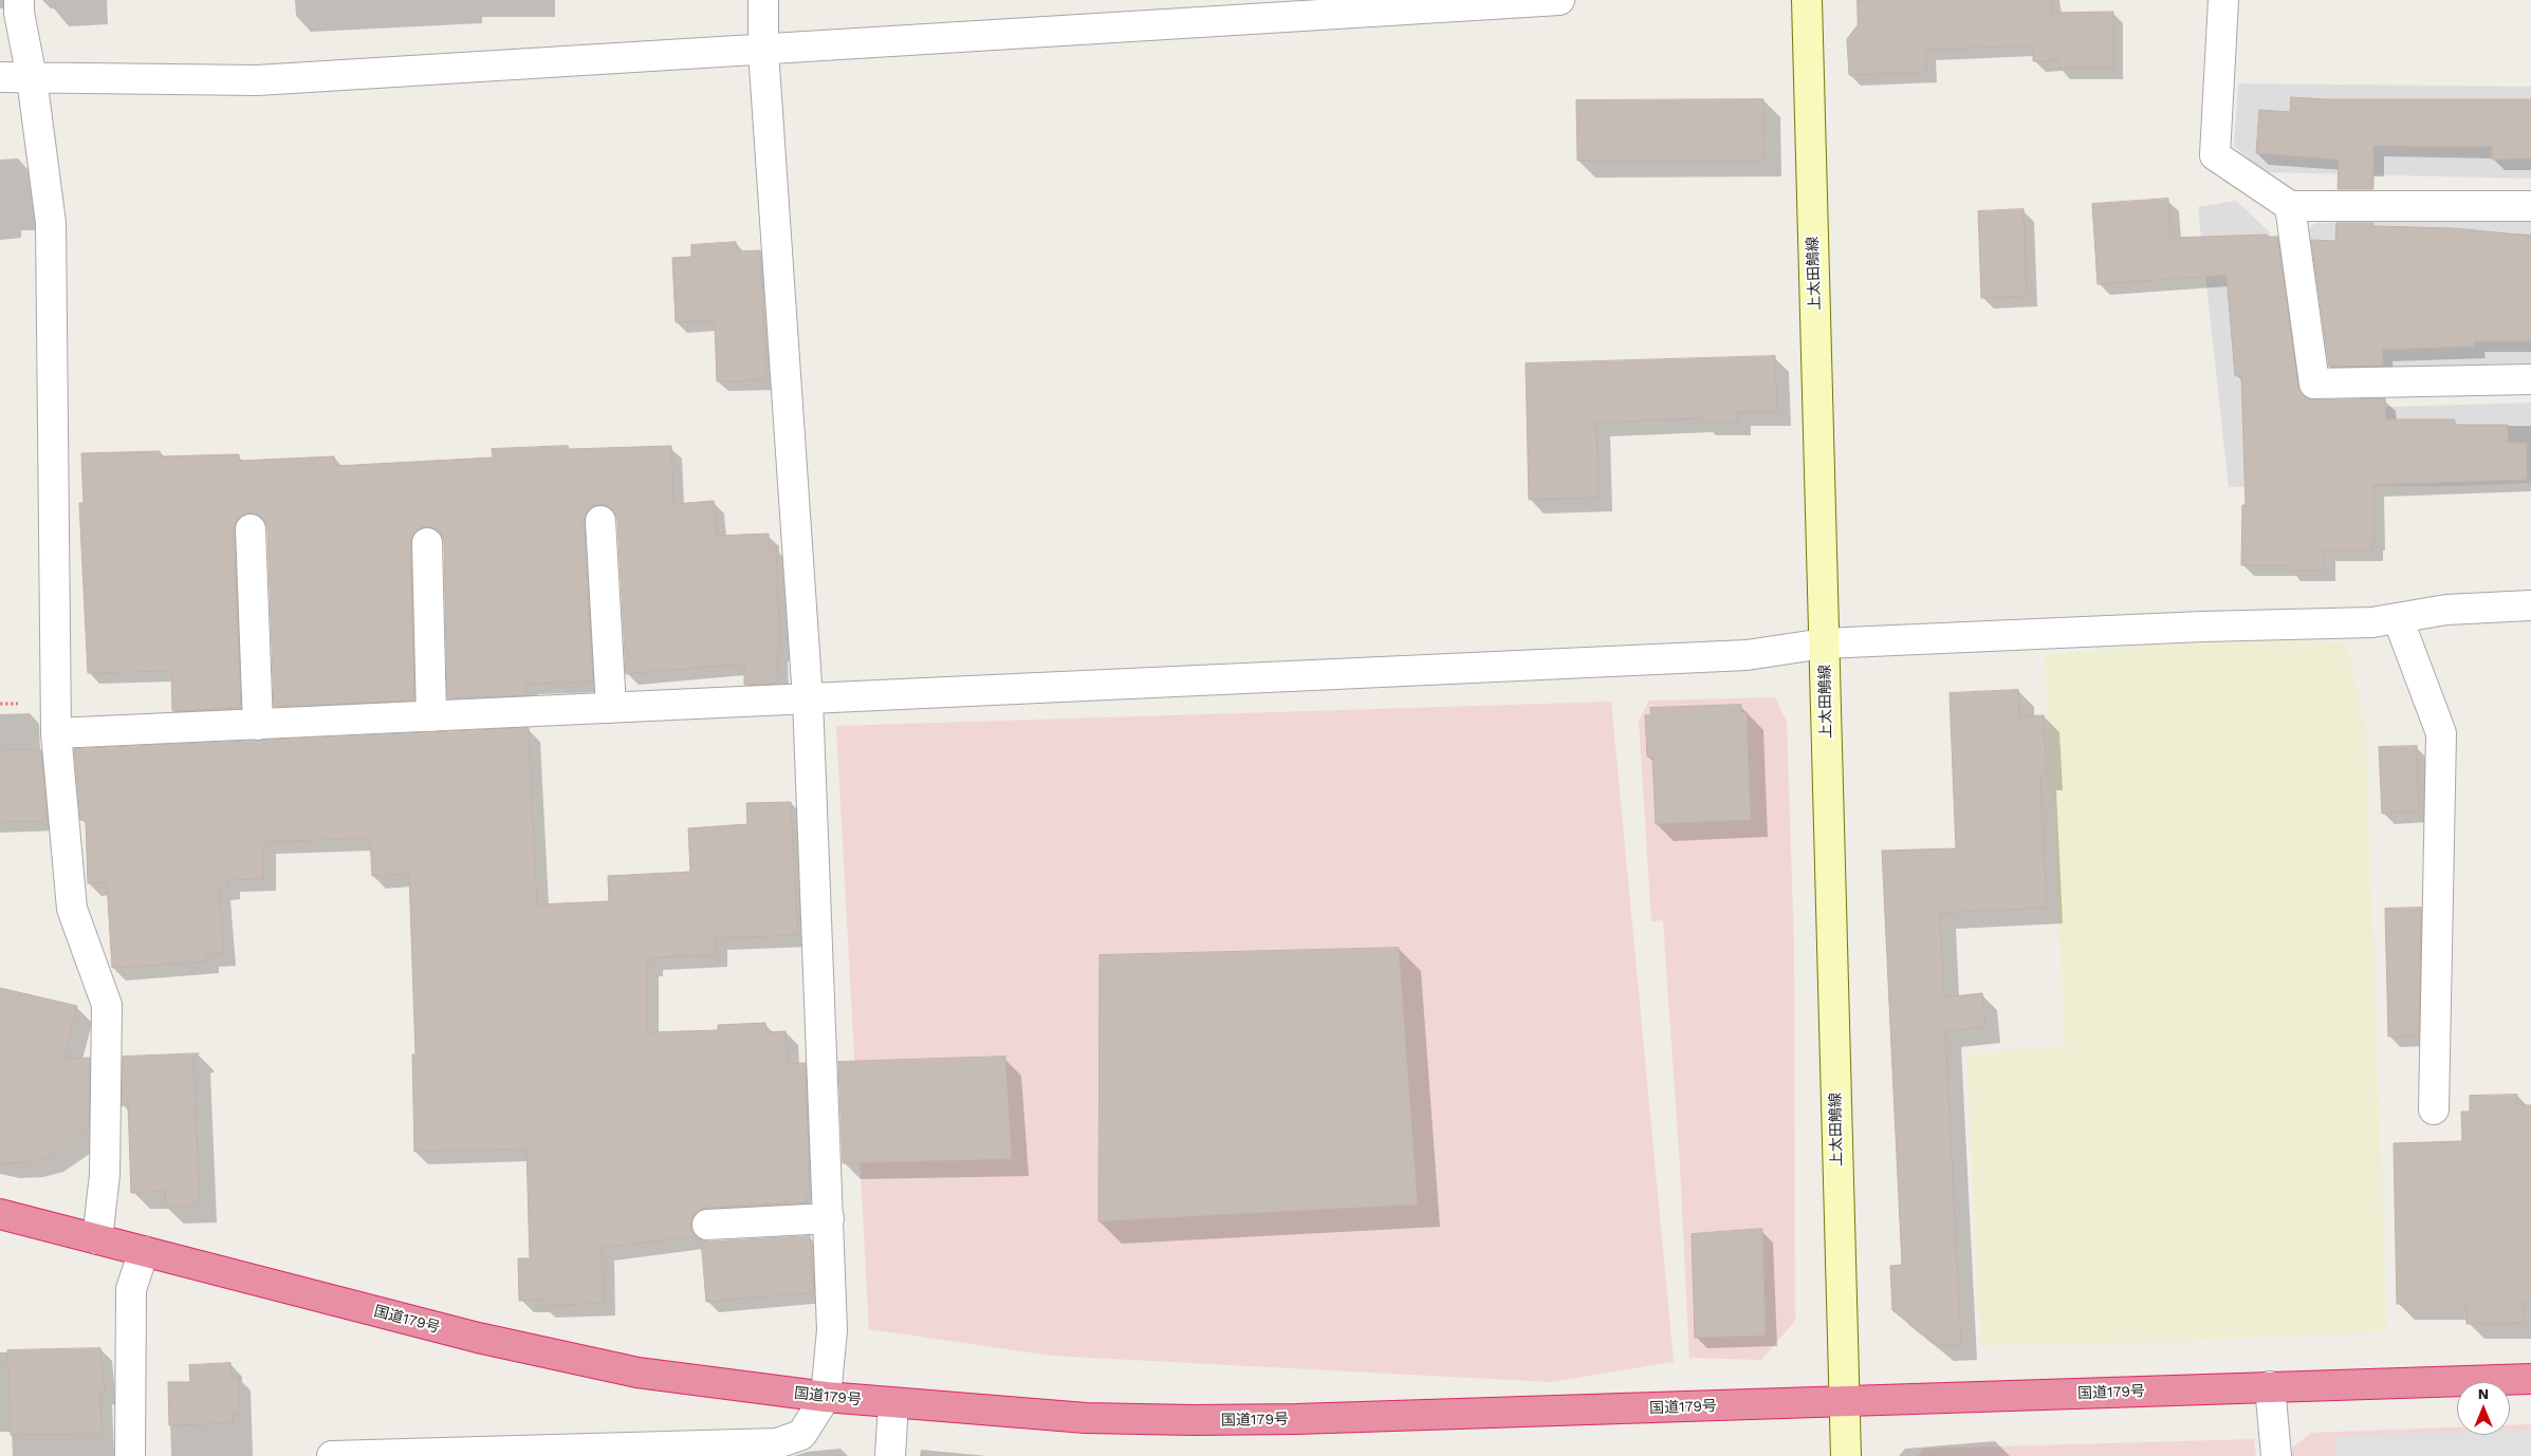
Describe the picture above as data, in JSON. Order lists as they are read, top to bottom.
{
  "streets": {
    "highway": ["国道179号"],
    "main road": ["上太田鵤線"]
  },
  "crossings": [
    ["上太田鵤線", "国道179号"]
  ],
  "north": "top"
}
